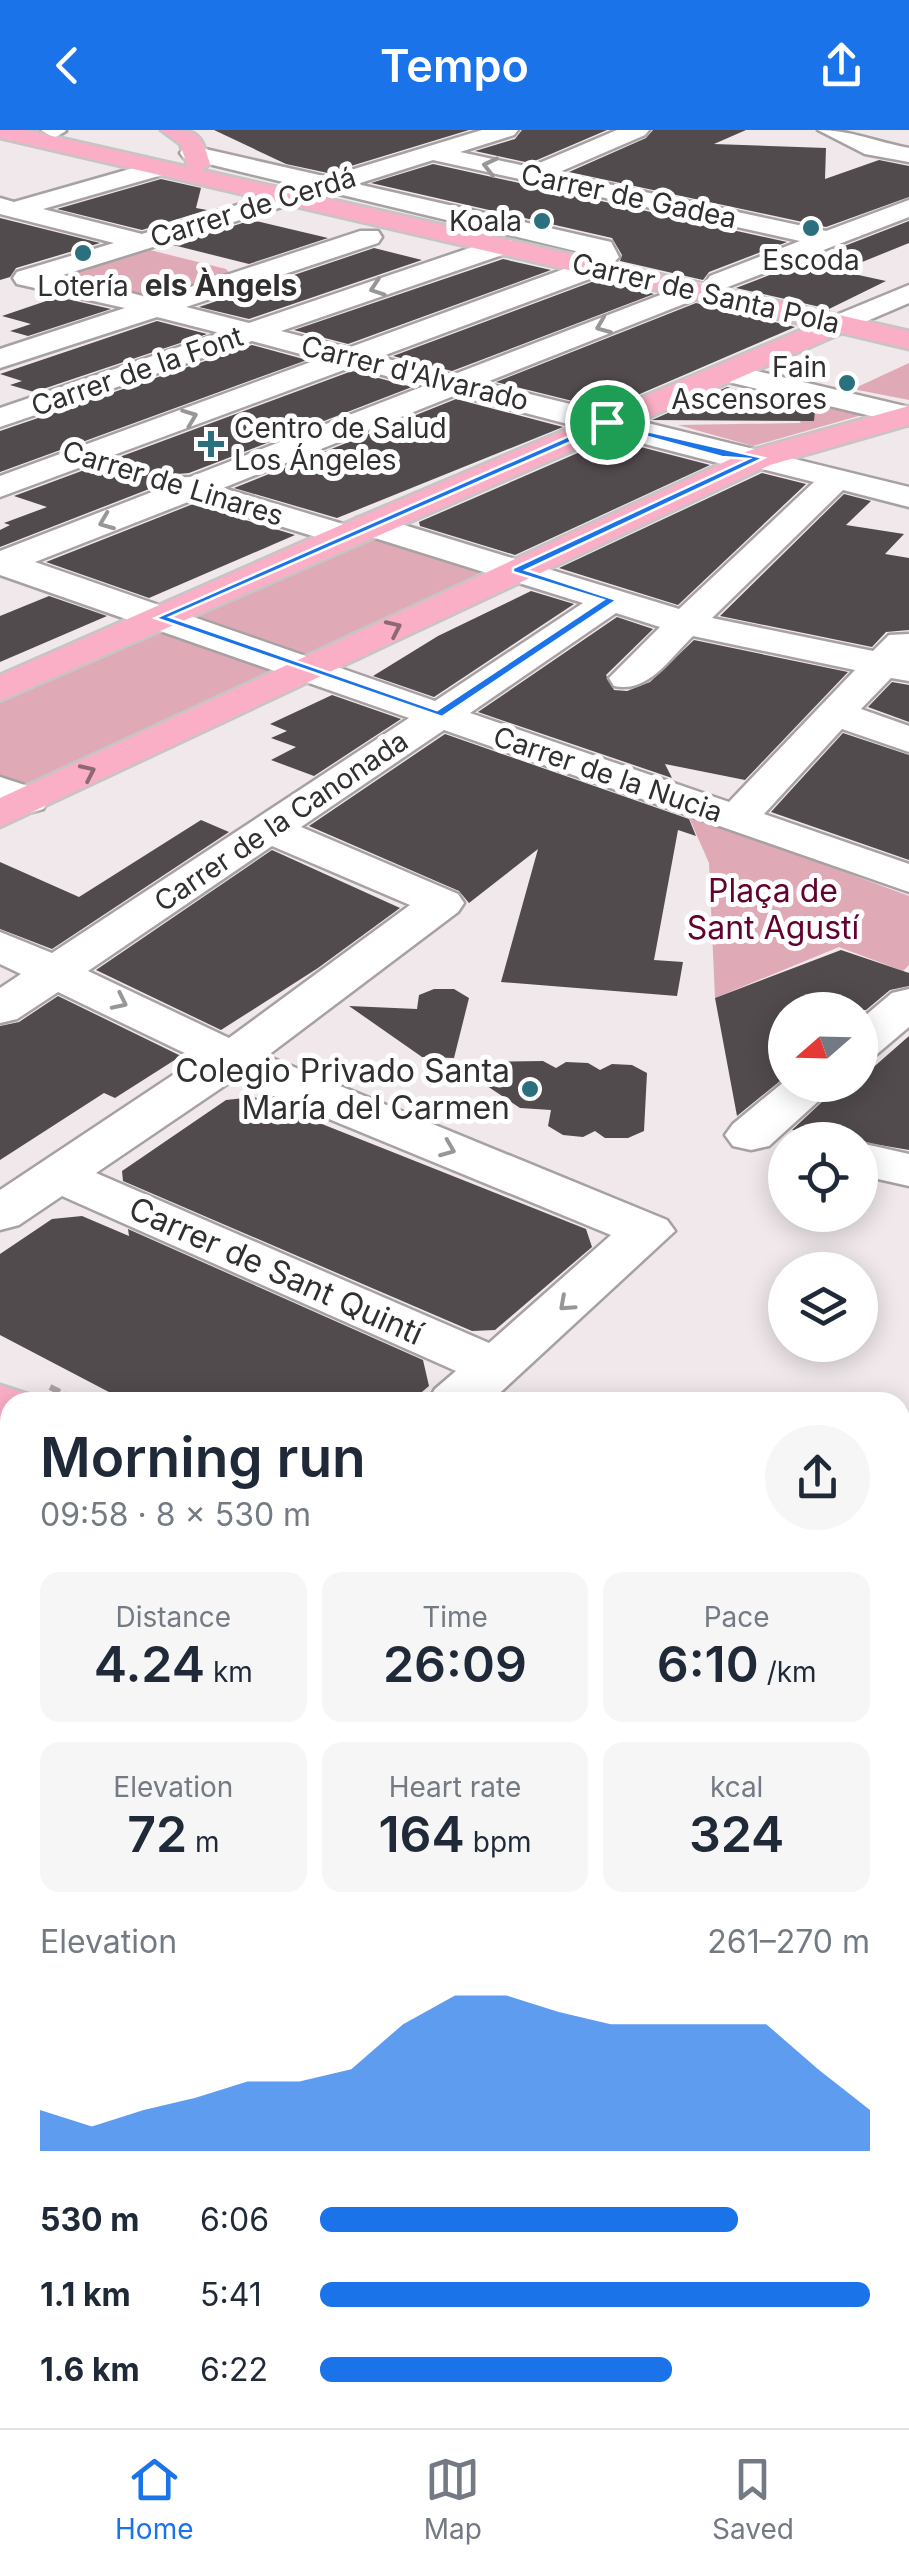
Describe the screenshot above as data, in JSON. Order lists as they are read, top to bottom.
{
  "streets": {
    "main road": ["Carrer de Santa Pola"],
    "street": [
      "Carrer de Gadea",
      "Carrer de Cerdá",
      "Carrer de la Font",
      "Carrer d'Alvarado",
      "Carrer de Linares",
      "Carrer de la Nucia",
      "Carrer de la Canonada",
      "Carrer de Sant Quintí"
    ]
  },
  "crossings": [
    ["Carrer de Gadea", "Carrer de Cerdá"],
    ["Carrer de Cerdá", "Carrer de Santa Pola"],
    ["Carrer de Cerdá", "Carrer d'Alvarado"],
    ["Carrer de Santa Pola", "Carrer de la Font"],
    ["Carrer de la Font", "Carrer d'Alvarado"],
    ["Carrer de Linares", "Carrer de la Canonada"],
    ["Carrer de la Nucia", "Carrer de la Canonada"]
  ],
  "districts": ["els Àngels"],
  "parks": ["Plaça de Sant Agustí"],
  "places": {
    "other": [
      "Koala",
      "Escoda",
      "Lotería",
      "Fain Ascensores",
      "Colegio Privado Santa María del Carmen"
    ],
    "health": ["Centro de Salud Los Ángeles"]
  },
  "north": "left",
  "page": {
    "header": "Tempo",
    "heading": ["Morning run", "09:58 · 8 × 530 m"],
    "stats": [
      ["Distance", "4.24 km"],
      ["Time", "26:09"],
      ["Pace", "6:10 /km"],
      ["Elevation", "72 m"],
      ["Heart rate", "164 bpm"],
      ["kcal", "324"]
    ],
    "chart": ["Elevation", "261–270 m"],
    "list": [
      {
        "name": "530 m",
        "note": "6:06"
      },
      {
        "name": "1.1 km",
        "note": "5:41"
      },
      {
        "name": "1.6 km",
        "note": "6:22"
      }
    ],
    "tabs": ["Home", "Map", "Saved"]
  }
}
